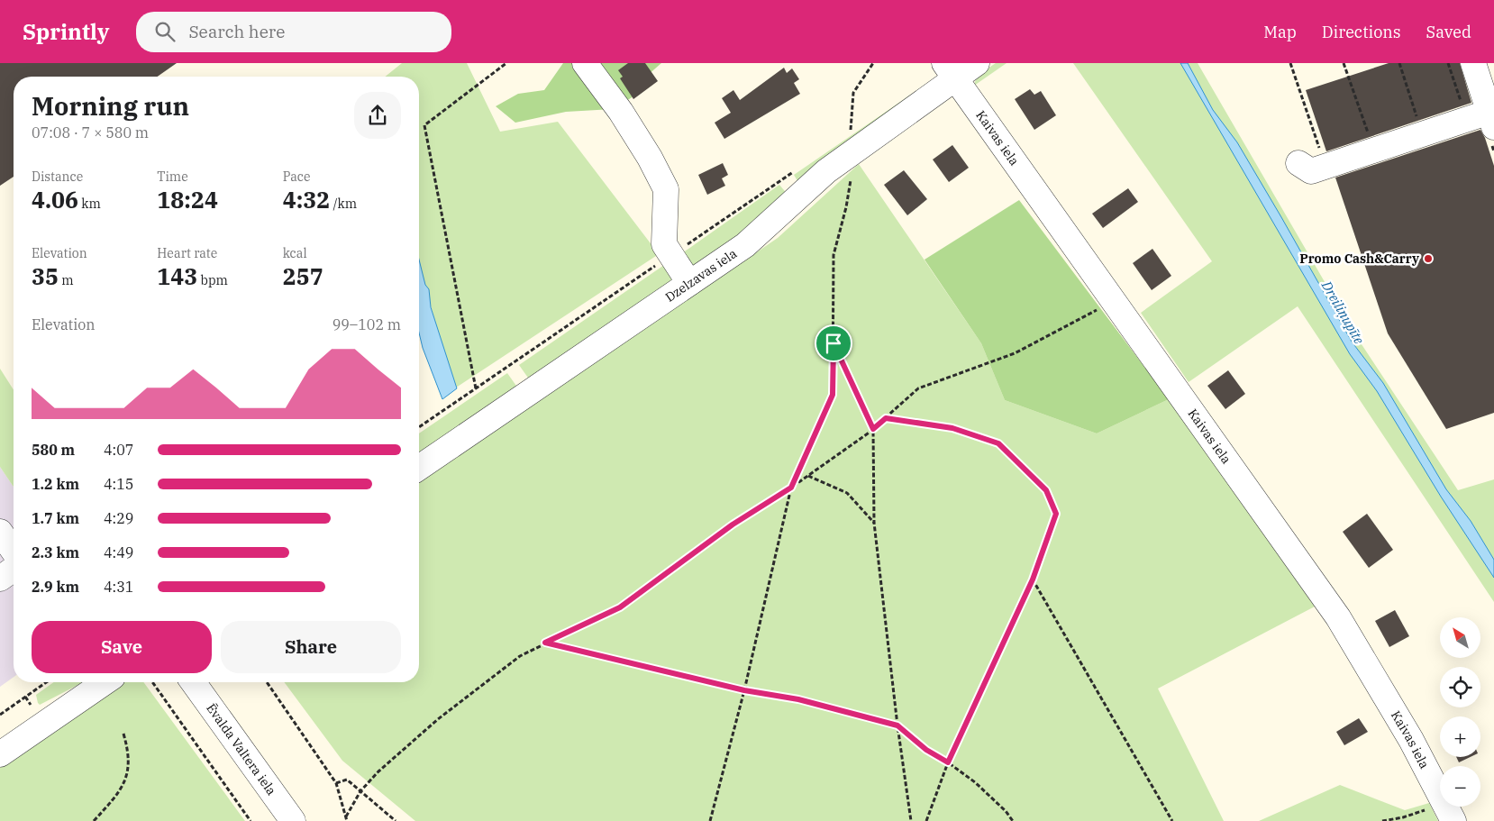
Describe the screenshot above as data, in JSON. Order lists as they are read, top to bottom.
{
  "streets": {
    "street": ["Kaivas iela", "Dzelzavas iela", "Ēvalda Valtera iela"]
  },
  "crossings": [
    ["Kaivas iela", "Dzelzavas iela"]
  ],
  "water": ["Dreiliņupīte"],
  "places": ["Promo Cash&Carry"],
  "north": "top left",
  "page": {
    "header": "Sprintly",
    "search": "Search here",
    "nav": ["Map", "Directions", "Saved"],
    "heading": ["Morning run", "07:08 · 7 × 580 m"],
    "stats": [
      ["Distance", "4.06 km"],
      ["Time", "18:24"],
      ["Pace", "4:32 /km"],
      ["Elevation", "35 m"],
      ["Heart rate", "143 bpm"],
      ["kcal", "257"]
    ],
    "chart": ["Elevation", "99–102 m"],
    "list": [
      {
        "name": "580 m",
        "note": "4:07"
      },
      {
        "name": "1.2 km",
        "note": "4:15"
      },
      {
        "name": "1.7 km",
        "note": "4:29"
      },
      {
        "name": "2.3 km",
        "note": "4:49"
      },
      {
        "name": "2.9 km",
        "note": "4:31"
      }
    ],
    "buttons": ["Save", "Share"],
    "map_buttons": ["+", "−"]
  }
}
